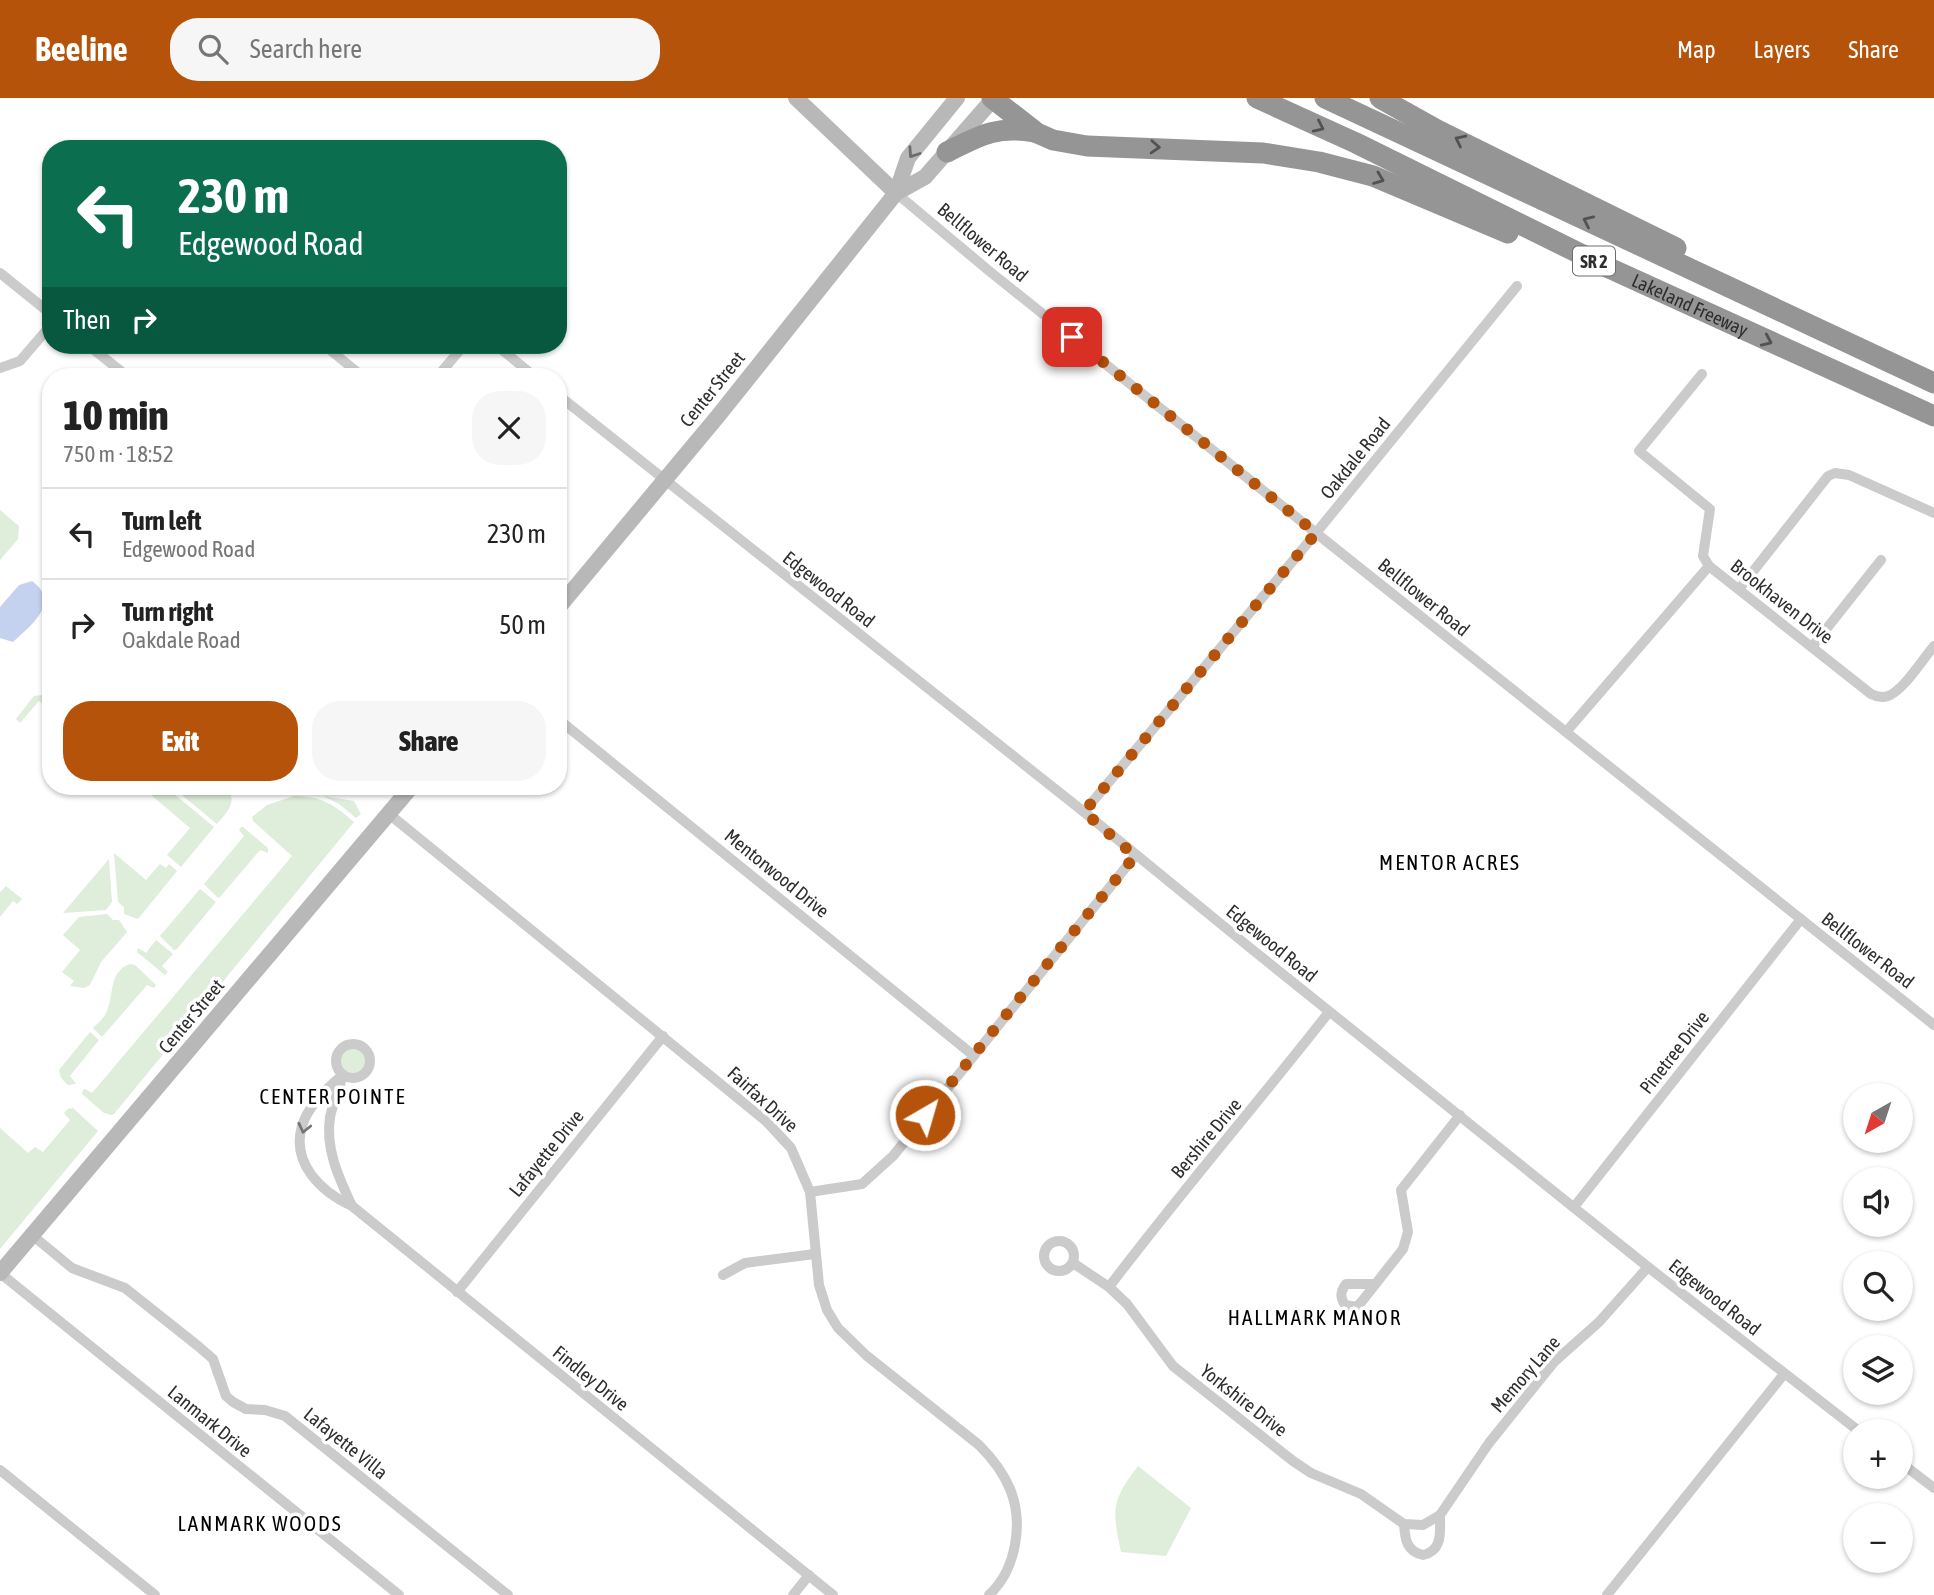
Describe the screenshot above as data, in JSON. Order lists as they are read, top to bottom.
{
  "streets": {
    "highway": ["SR 2", "Lakeland Freeway"],
    "main road": ["Center Street"],
    "street": [
      "Bellflower Road",
      "Oakdale Road",
      "Edgewood Road",
      "Brookhaven Drive",
      "Mentorwood Drive",
      "Pinetree Drive",
      "Fairfax Drive",
      "Bershire Drive",
      "Lafayette Drive",
      "Memory Lane",
      "Findley Drive",
      "Yorkshire Drive",
      "Lanmark Drive",
      "Lafayette Villa"
    ]
  },
  "crossings": [
    ["Bellflower Road", "Center Street"],
    ["Bellflower Road", "Oakdale Road"],
    ["Bellflower Road", "Brookhaven Drive"],
    ["Bellflower Road", "Pinetree Drive"],
    ["Center Street", "Edgewood Road"],
    ["Center Street", "Fairfax Drive"],
    ["Center Street", "Lanmark Drive"],
    ["Center Street", "Lafayette Villa"],
    ["Oakdale Road", "Edgewood Road"],
    ["Edgewood Road", "Pinetree Drive"],
    ["Edgewood Road", "Bershire Drive"],
    ["Edgewood Road", "Memory Lane"],
    ["Fairfax Drive", "Lafayette Drive"],
    ["Bershire Drive", "Yorkshire Drive"],
    ["Lafayette Drive", "Findley Drive"],
    ["Memory Lane", "Yorkshire Drive"]
  ],
  "districts": [
    "MENTOR ACRES",
    "CENTER POINTE",
    "HALLMARK MANOR",
    "LANMARK WOODS"
  ],
  "north": "bottom left",
  "page": {
    "header": "Beeline",
    "search": "Search here",
    "nav": ["Map", "Layers", "Share"],
    "turn": ["230 m", "Edgewood Road"],
    "then": "Then",
    "heading": ["10 min", "750 m · 18:52"],
    "list": [
      {
        "name": "Turn left",
        "note": "Edgewood Road",
        "value": "230 m"
      },
      {
        "name": "Turn right",
        "note": "Oakdale Road",
        "value": "50 m"
      }
    ],
    "buttons": ["Exit", "Share"],
    "map_buttons": ["+", "−"]
  }
}
